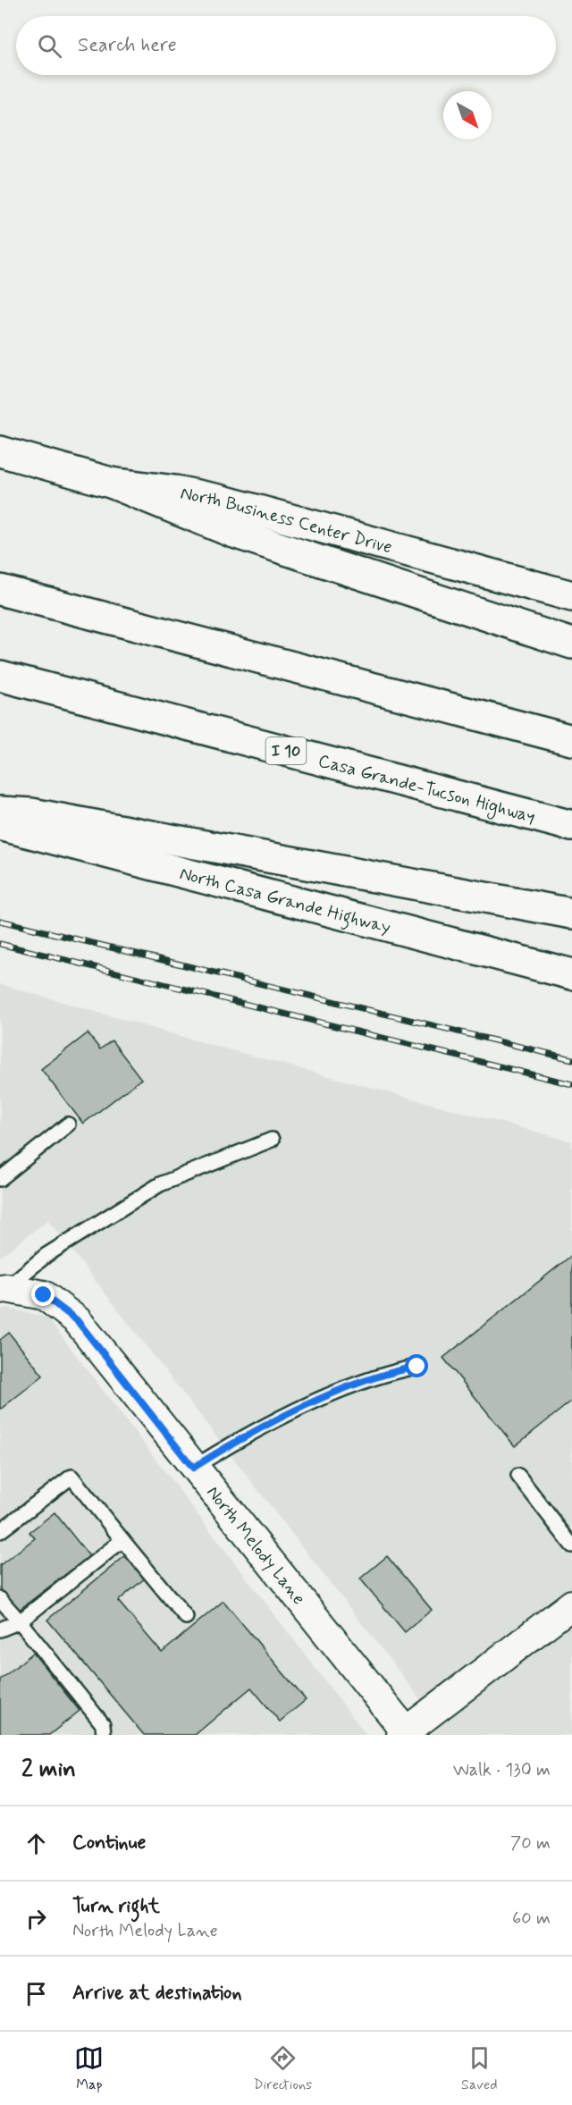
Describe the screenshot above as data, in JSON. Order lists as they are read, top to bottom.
{
  "streets": {
    "main road": [
      "North Business Center Drive",
      "I 10",
      "Casa Grande-Tucson Highway",
      "North Casa Grande Highway"
    ],
    "street": ["North Melody Lane"]
  },
  "north": "bottom right",
  "page": {
    "search": "Search here",
    "heading": ["2 min", "Walk · 130 m"],
    "list": [
      ["Continue", "70 m"],
      ["Turn right", "North Melody Lane", "60 m"],
      "Arrive at destination"
    ],
    "nav": ["Map", "Directions", "Saved"]
  }
}
